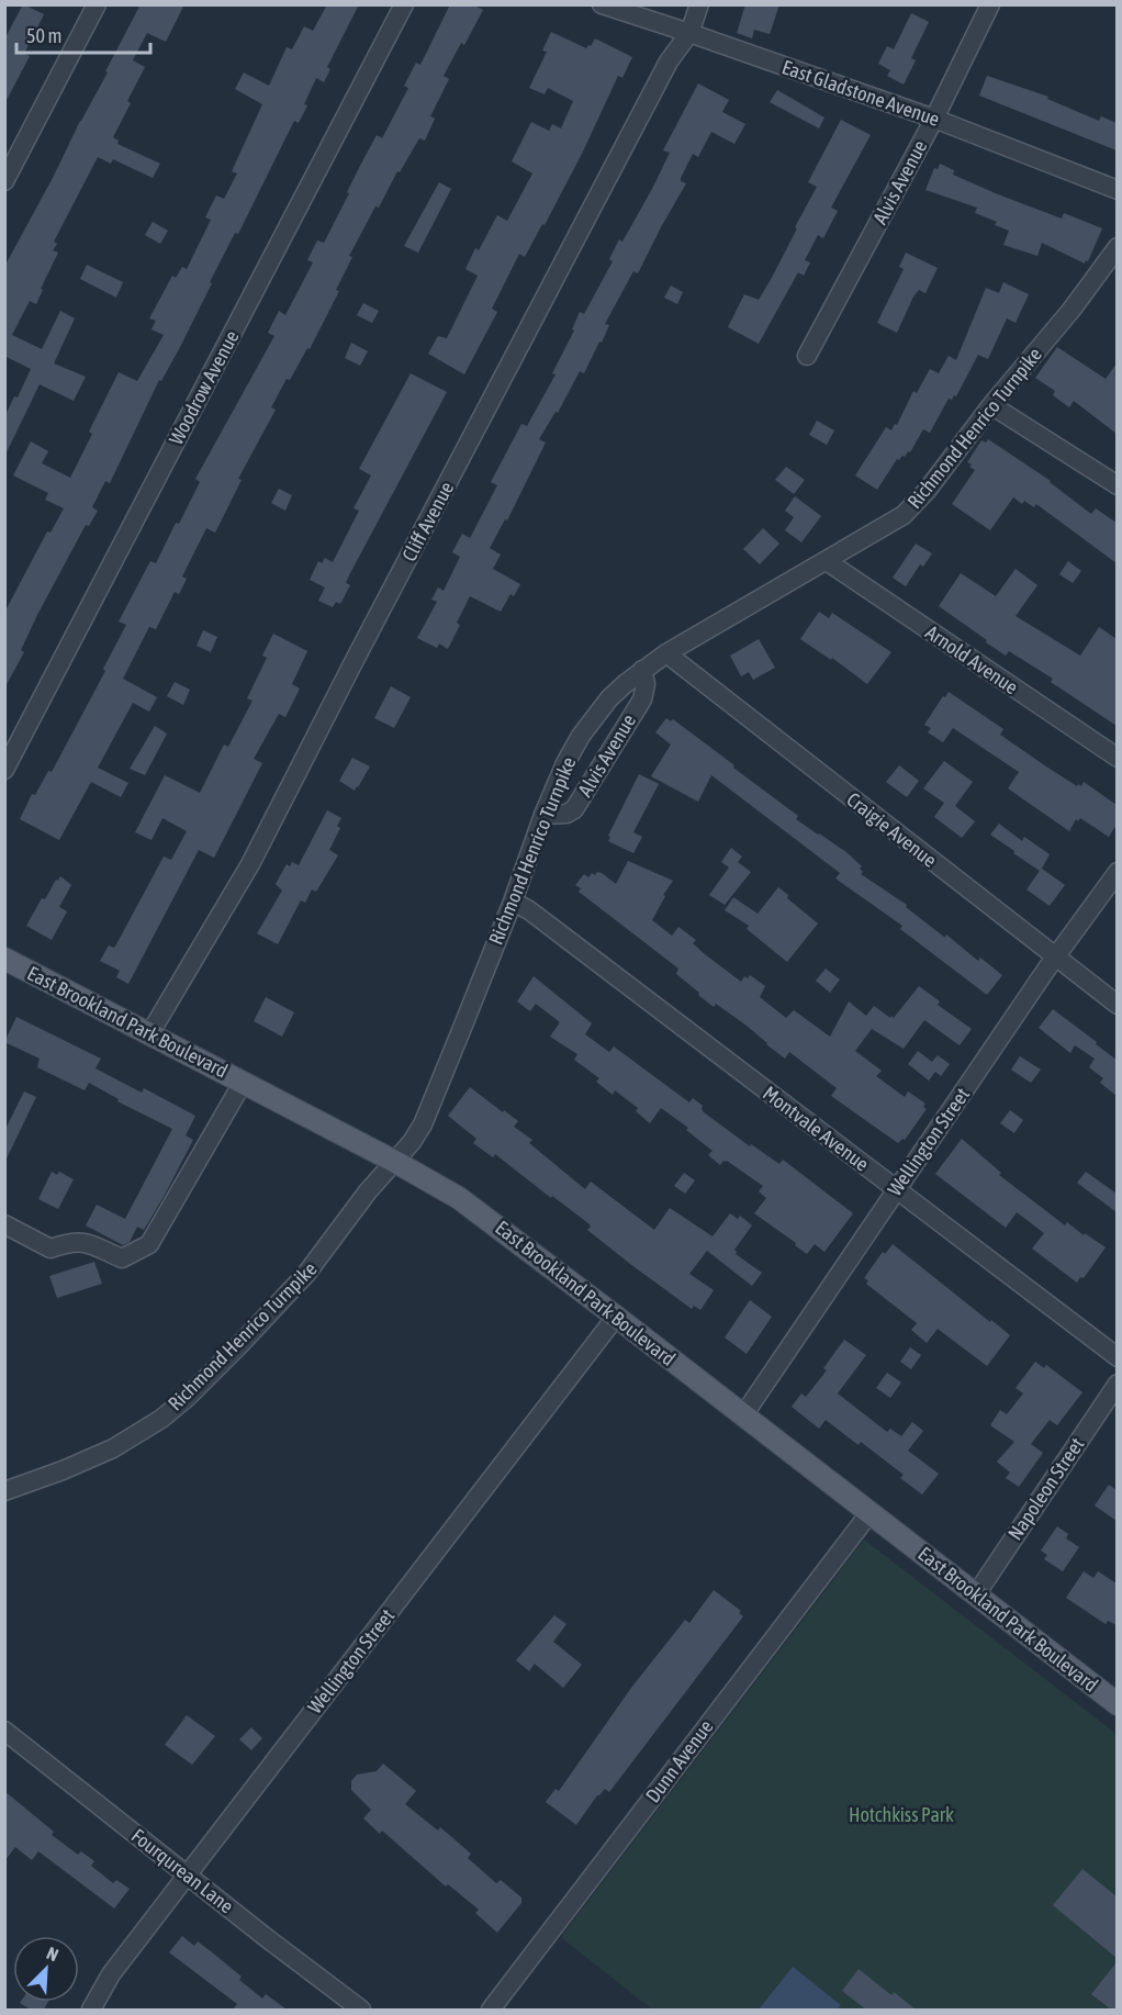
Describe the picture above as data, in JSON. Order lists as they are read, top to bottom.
{
  "streets": {
    "main road": ["East Brookland Park Boulevard"],
    "street": [
      "East Gladstone Avenue",
      "Alvis Avenue",
      "Woodrow Avenue",
      "Richmond Henrico Turnpike",
      "Cliff Avenue",
      "Arnold Avenue",
      "Craigie Avenue",
      "Montvale Avenue",
      "Wellington Street",
      "Napoleon Street",
      "Dunn Avenue",
      "Fourqurean Lane"
    ]
  },
  "crossings": [
    ["East Gladstone Avenue", "Alvis Avenue"],
    ["East Gladstone Avenue", "Cliff Avenue"],
    ["Alvis Avenue", "Richmond Henrico Turnpike"],
    ["Richmond Henrico Turnpike", "Arnold Avenue"],
    ["Richmond Henrico Turnpike", "Craigie Avenue"],
    ["Richmond Henrico Turnpike", "East Brookland Park Boulevard"],
    ["Richmond Henrico Turnpike", "Montvale Avenue"],
    ["Cliff Avenue", "East Brookland Park Boulevard"],
    ["Craigie Avenue", "Wellington Street"],
    ["East Brookland Park Boulevard", "Wellington Street"],
    ["East Brookland Park Boulevard", "Napoleon Street"],
    ["East Brookland Park Boulevard", "Dunn Avenue"],
    ["Montvale Avenue", "Wellington Street"],
    ["Wellington Street", "Fourqurean Lane"]
  ],
  "parks": ["Hotchkiss Park"],
  "scale_bar": "50 m",
  "north": "top right"
}
